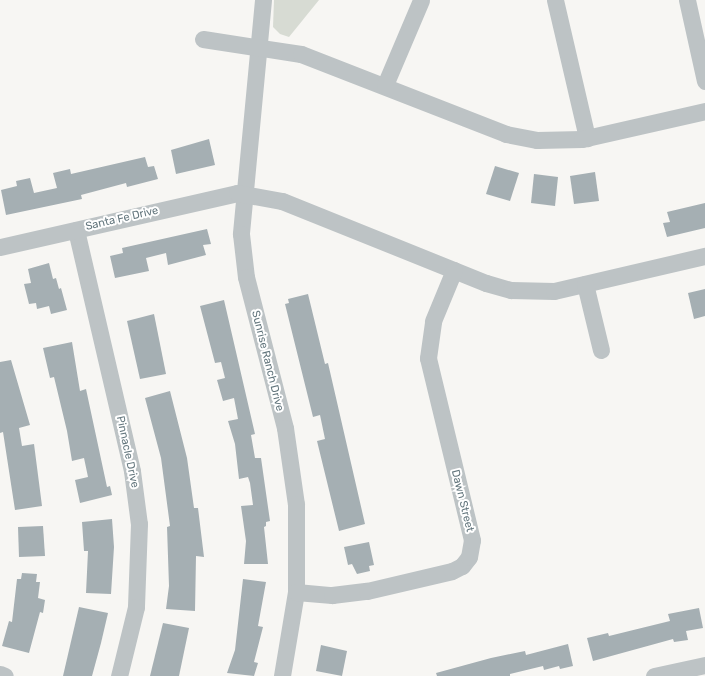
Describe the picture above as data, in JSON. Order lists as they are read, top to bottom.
{
  "streets": {
    "street": [
      "Santa Fe Drive",
      "Sunrise Ranch Drive",
      "Pinnacle Drive",
      "Dawn Street"
    ]
  },
  "crossings": [
    ["Santa Fe Drive", "Sunrise Ranch Drive"],
    ["Santa Fe Drive", "Pinnacle Drive"],
    ["Santa Fe Drive", "Dawn Street"],
    ["Sunrise Ranch Drive", "Dawn Street"]
  ]
}
